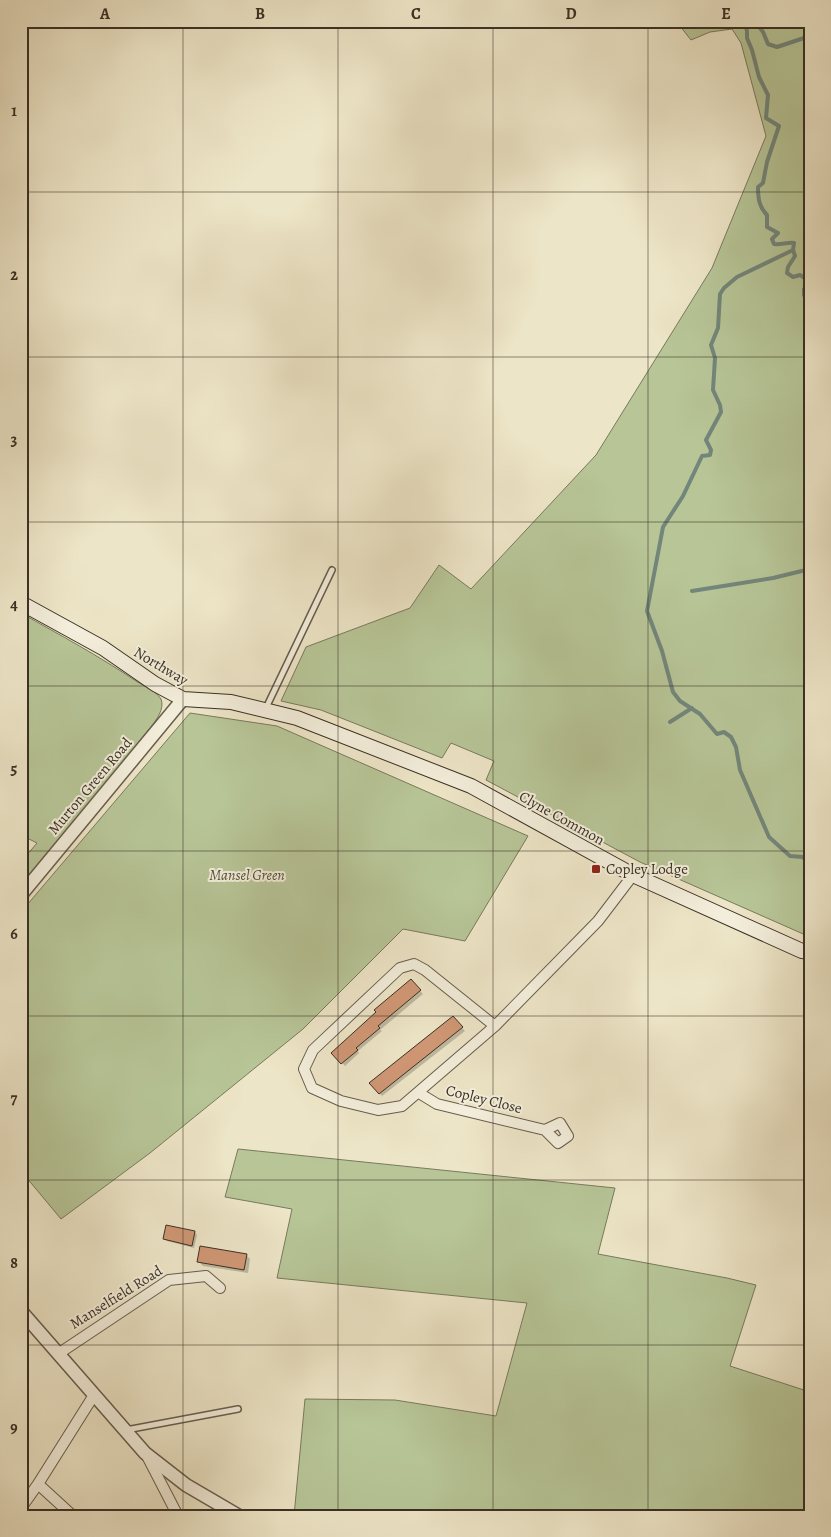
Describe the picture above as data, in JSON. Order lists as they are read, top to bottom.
{
  "streets": {
    "main road": ["Northway", "Clyne Common"],
    "street": ["Murton Green Road", "Copley Close", "Manselfield Road"]
  },
  "crossings": [
    ["Northway", "Murton Green Road"],
    ["Northway", "Clyne Common"]
  ],
  "parks": ["Mansel Green"],
  "places": {
    "transit": ["Copley Lodge"]
  },
  "grid": {
    "columns": [
      "A",
      "B",
      "C",
      "D",
      "E"
    ],
    "rows": [
      "1",
      "2",
      "3",
      "4",
      "5",
      "6",
      "7",
      "8",
      "9"
    ]
  }
}
